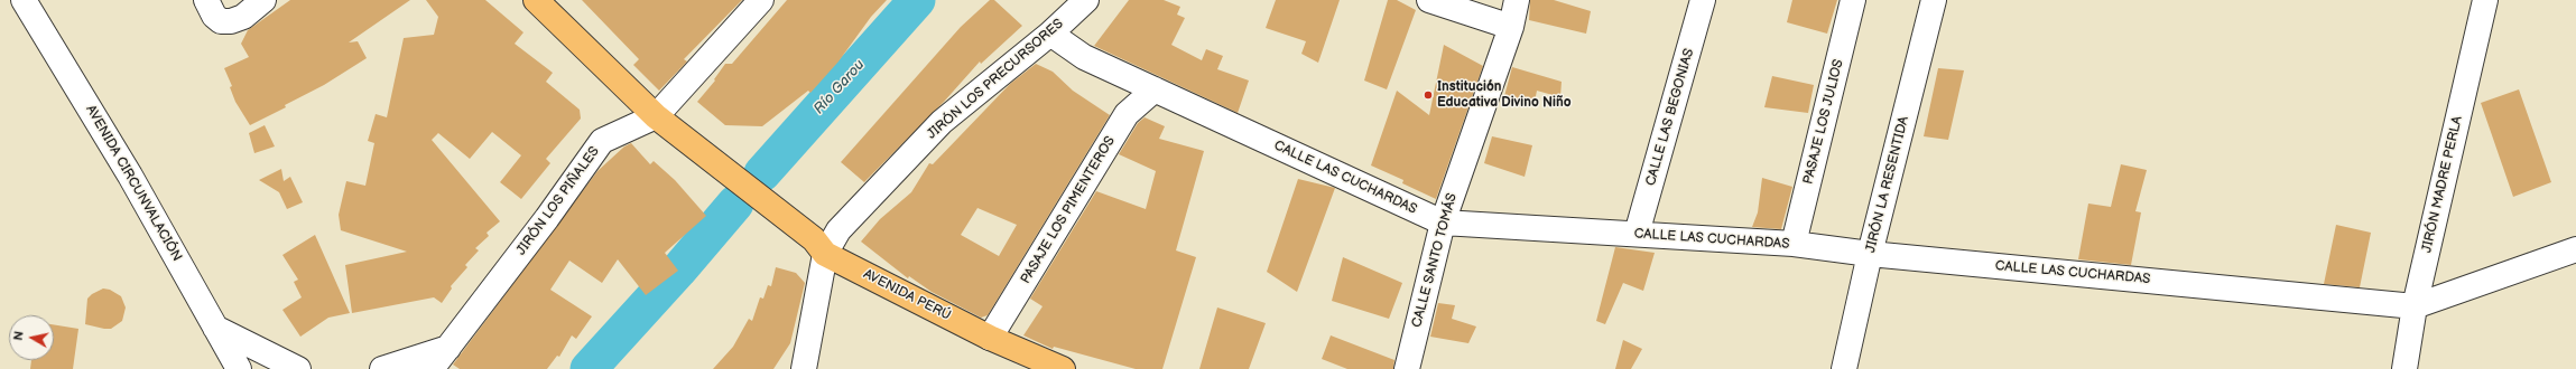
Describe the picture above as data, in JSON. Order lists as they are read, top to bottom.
{
  "streets": {
    "highway": ["AVENIDA PERÚ"],
    "street": [
      "JIRÓN LOS PRECURSORES",
      "CALLE LAS BEGONIAS",
      "PASAJE LOS JULIOS",
      "CALLE LAS CUCHARDAS",
      "AVENIDA CIRCUNVALACIÓN",
      "JIRÓN LA RESENTIDA",
      "JIRÓN MADRE PERLA",
      "JIRÓN LOS PIÑALES",
      "PASAJE LOS PIMENTEROS",
      "CALLE SANTO TOMÁS"
    ]
  },
  "crossings": [
    ["JIRÓN LOS PRECURSORES", "CALLE LAS CUCHARDAS"],
    ["JIRÓN LOS PRECURSORES", "AVENIDA PERÚ"],
    ["CALLE LAS BEGONIAS", "CALLE LAS CUCHARDAS"],
    ["PASAJE LOS JULIOS", "CALLE LAS CUCHARDAS"],
    ["CALLE LAS CUCHARDAS", "JIRÓN LA RESENTIDA"],
    ["CALLE LAS CUCHARDAS", "JIRÓN MADRE PERLA"],
    ["CALLE LAS CUCHARDAS", "PASAJE LOS PIMENTEROS"],
    ["CALLE LAS CUCHARDAS", "CALLE SANTO TOMÁS"],
    ["JIRÓN LOS PIÑALES", "AVENIDA PERÚ"],
    ["PASAJE LOS PIMENTEROS", "AVENIDA PERÚ"]
  ],
  "water": ["Río Garou"],
  "places": ["Institución Educativa Divino Niño"],
  "north": "left"
}
